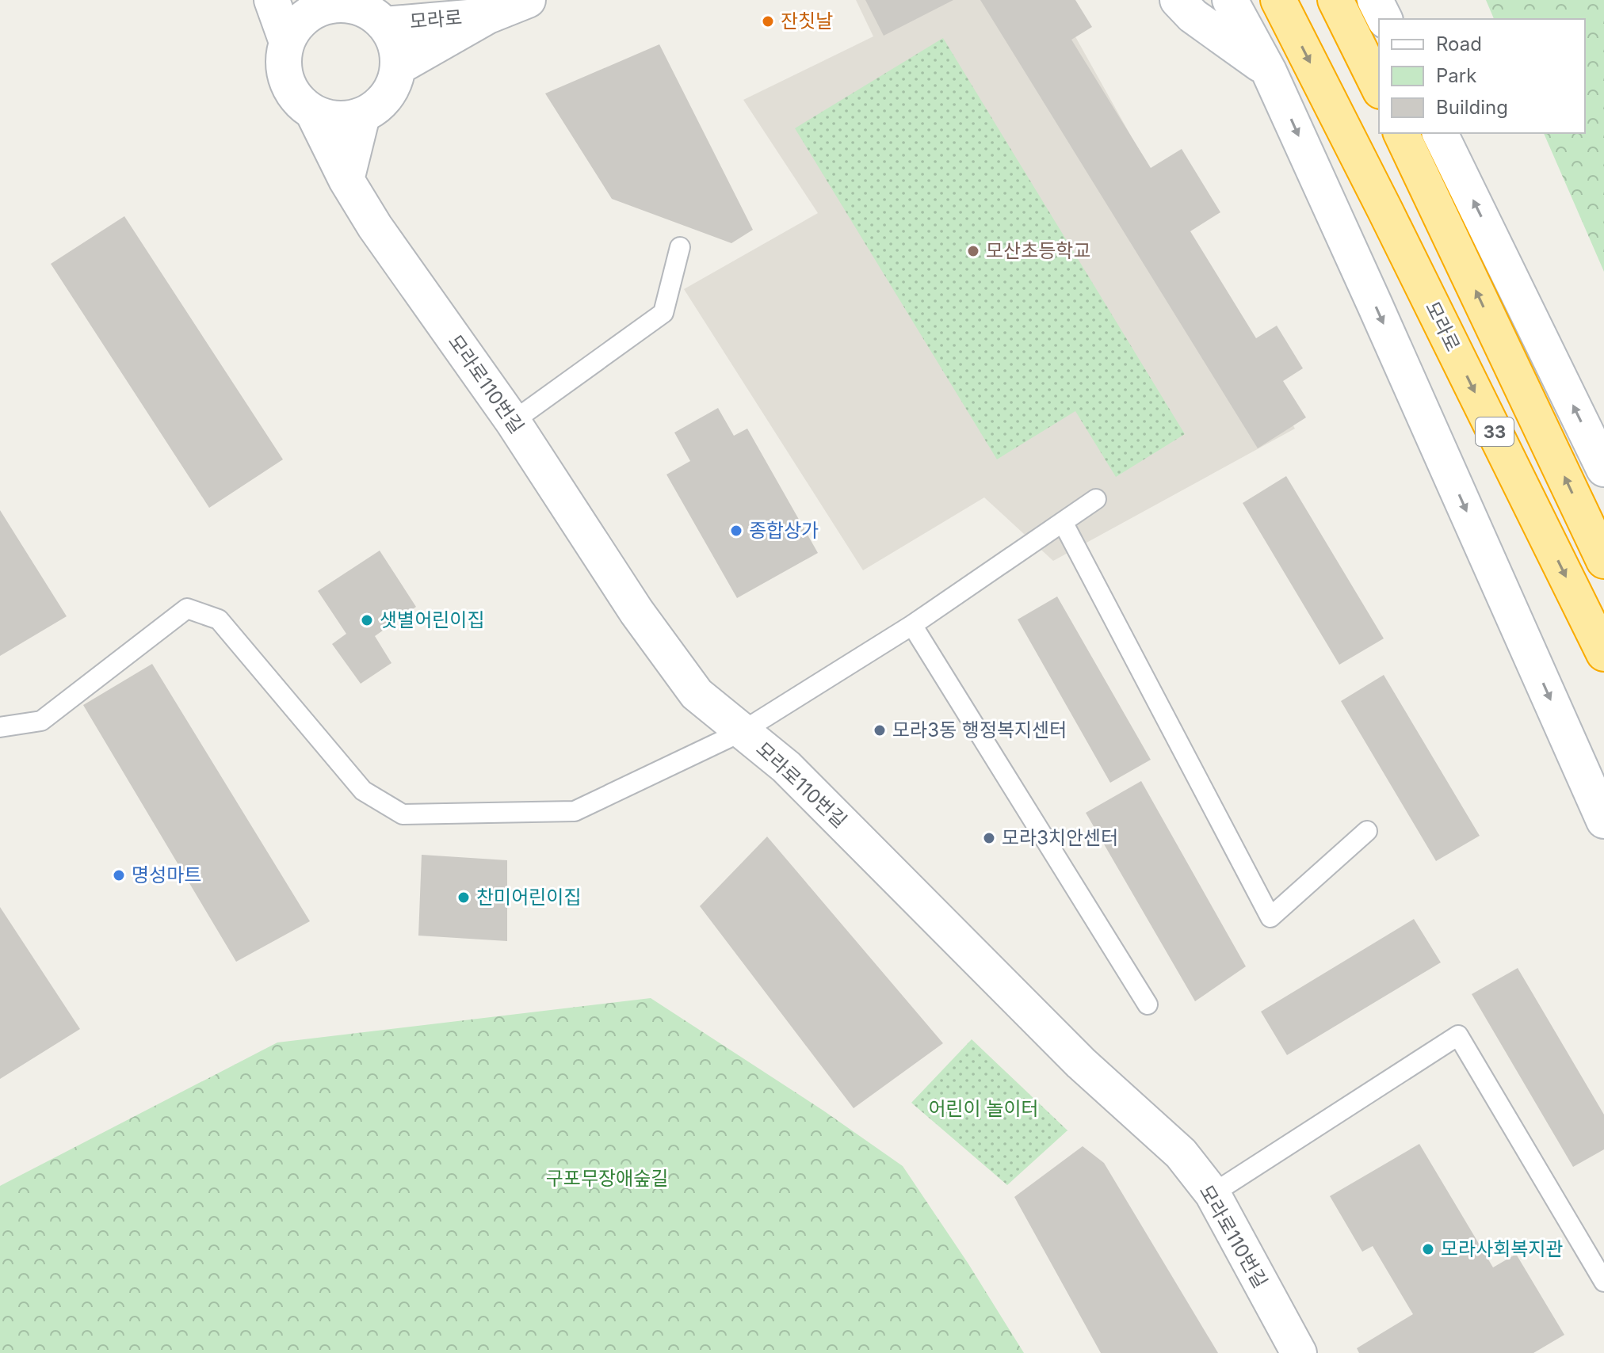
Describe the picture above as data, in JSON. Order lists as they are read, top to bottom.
{
  "streets": {
    "highway": ["모라로", "33"],
    "street": ["모라로110번길"]
  },
  "crossings": [
    ["모라로", "모라로110번길"]
  ],
  "parks": ["어린이 놀이터", "구포무장애숲길"],
  "places": [
    "잔칫날",
    "모산초등학교",
    "종합상가",
    "샛별어린이집",
    "모라3동 행정복지센터",
    "모라3치안센터",
    "명성마트",
    "찬미어린이집",
    "모라사회복지관"
  ],
  "legend": ["Road", "Park", "Building"]
}
